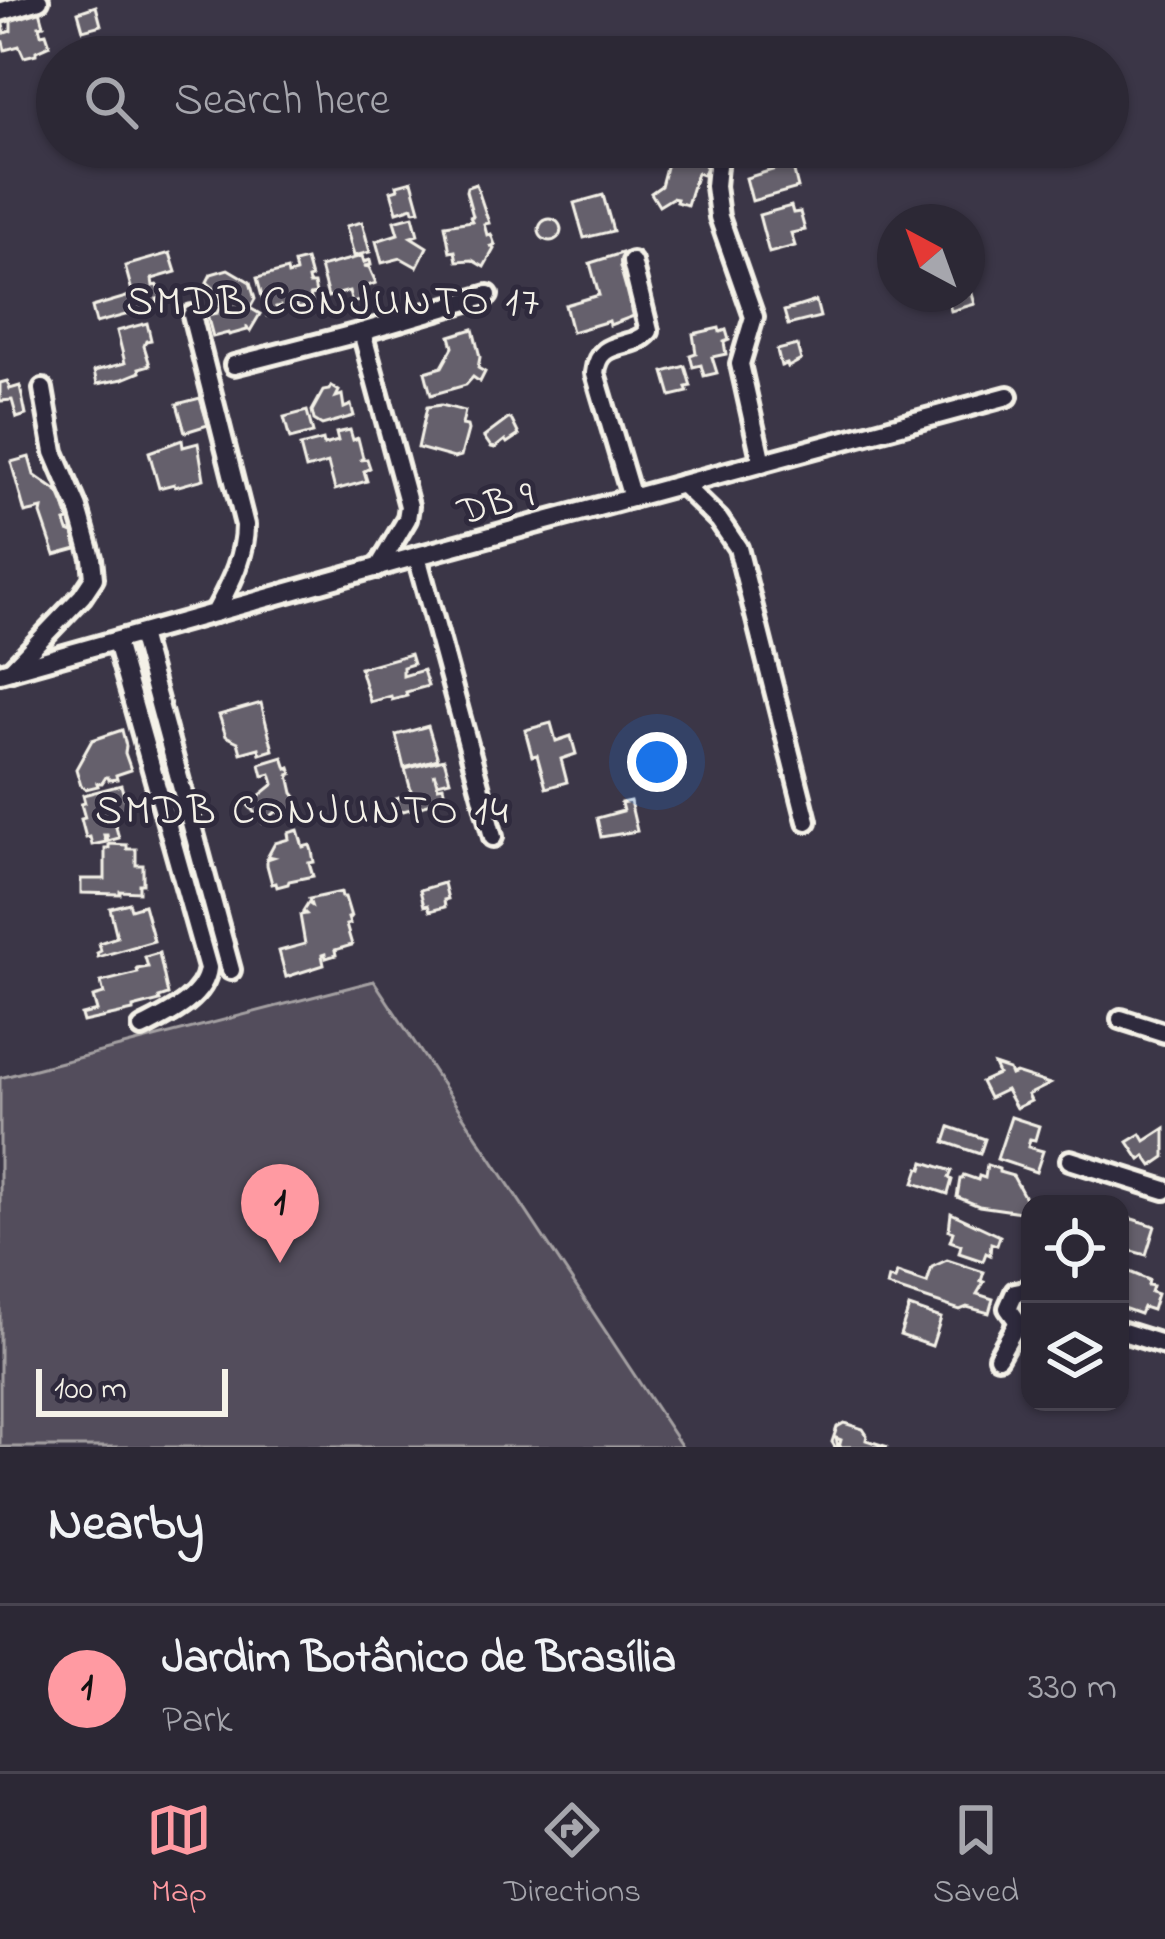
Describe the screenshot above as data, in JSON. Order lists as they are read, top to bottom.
{
  "streets": {
    "street": ["DB 9"]
  },
  "districts": ["SMDB CONJUNTO 17", "SMDB CONJUNTO 14"],
  "scale_bar": "100 m",
  "north": "top left",
  "page": {
    "search": "Search here",
    "pins": "1",
    "scale": "100 m",
    "heading": "Nearby",
    "list": [
      {
        "mark": "1",
        "name": "Jardim Botânico de Brasília",
        "note": "Park",
        "value": "330 m"
      }
    ],
    "nav": ["Map", "Directions", "Saved"]
  }
}
